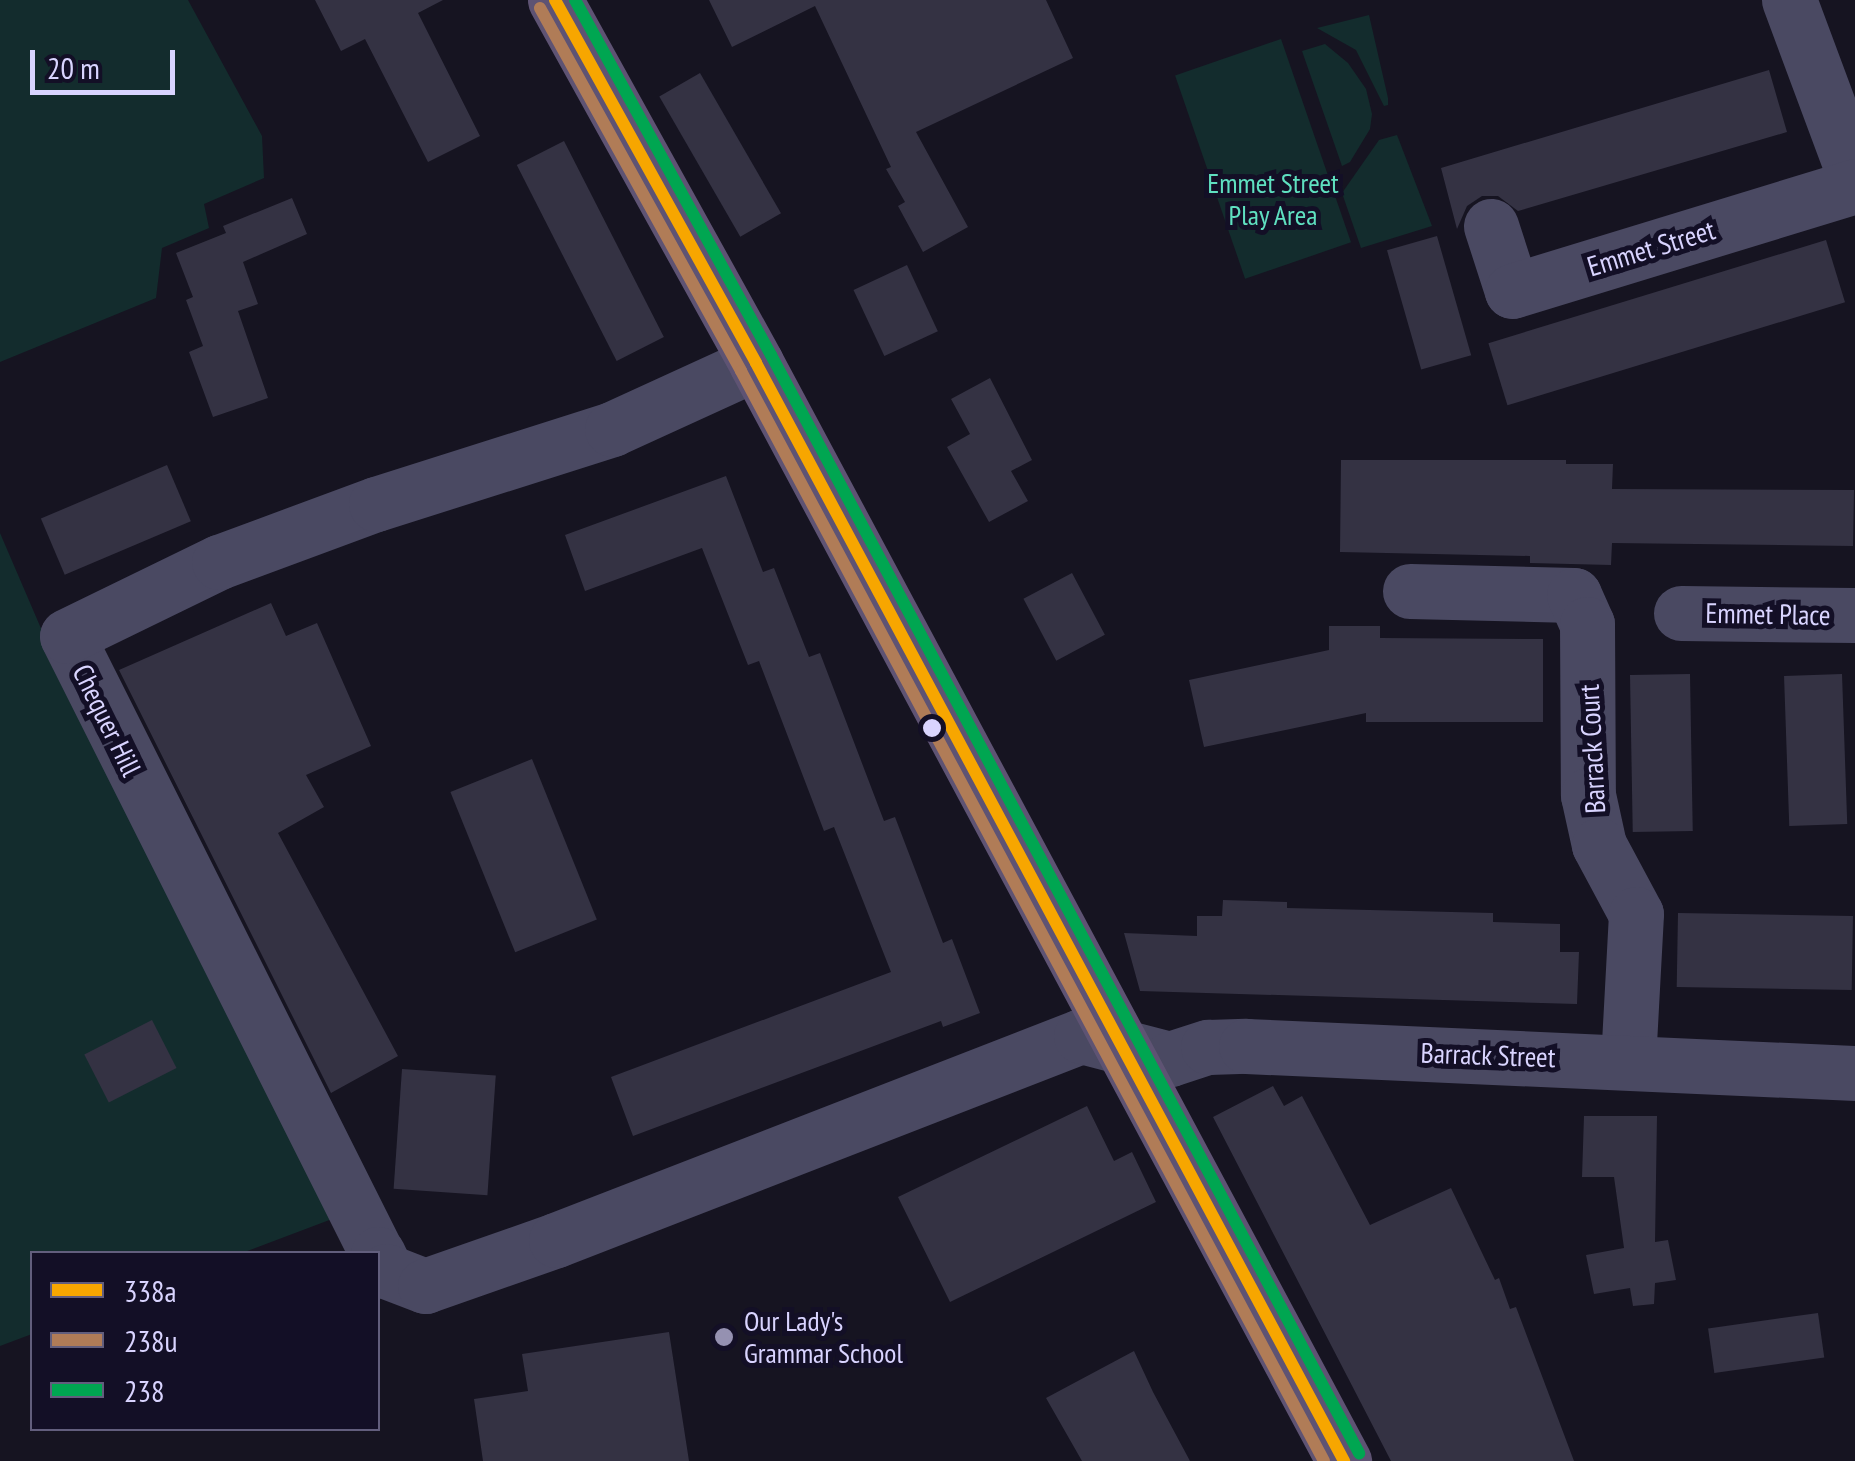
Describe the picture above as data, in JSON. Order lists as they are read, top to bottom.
{
  "streets": {
    "street": [
      "Emmet Street",
      "Emmet Place",
      "Chequer Hill",
      "Barrack Court",
      "Barrack Street"
    ]
  },
  "crossings": [
    ["Chequer Hill", "Barrack Street"],
    ["Barrack Court", "Barrack Street"]
  ],
  "parks": ["Emmet Street Play Area"],
  "places": ["Our Lady's Grammar School"],
  "lines": ["transit line 338a", "transit line 238", "transit line 238u"],
  "legend": ["338a", "238u", "238"],
  "scale_bar": "20 m"
}
